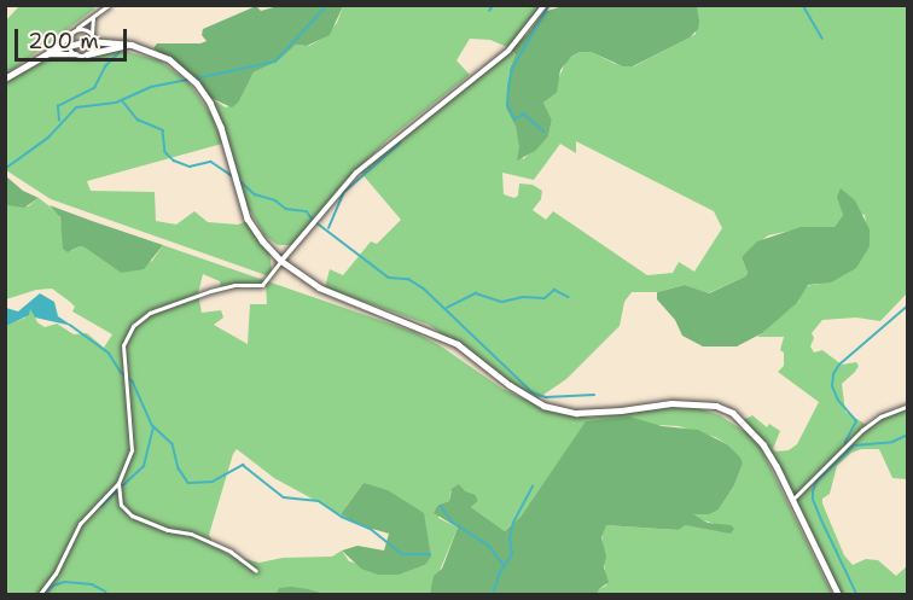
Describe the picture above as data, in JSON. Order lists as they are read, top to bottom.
{
  "scale_bar": "200 m"
}
